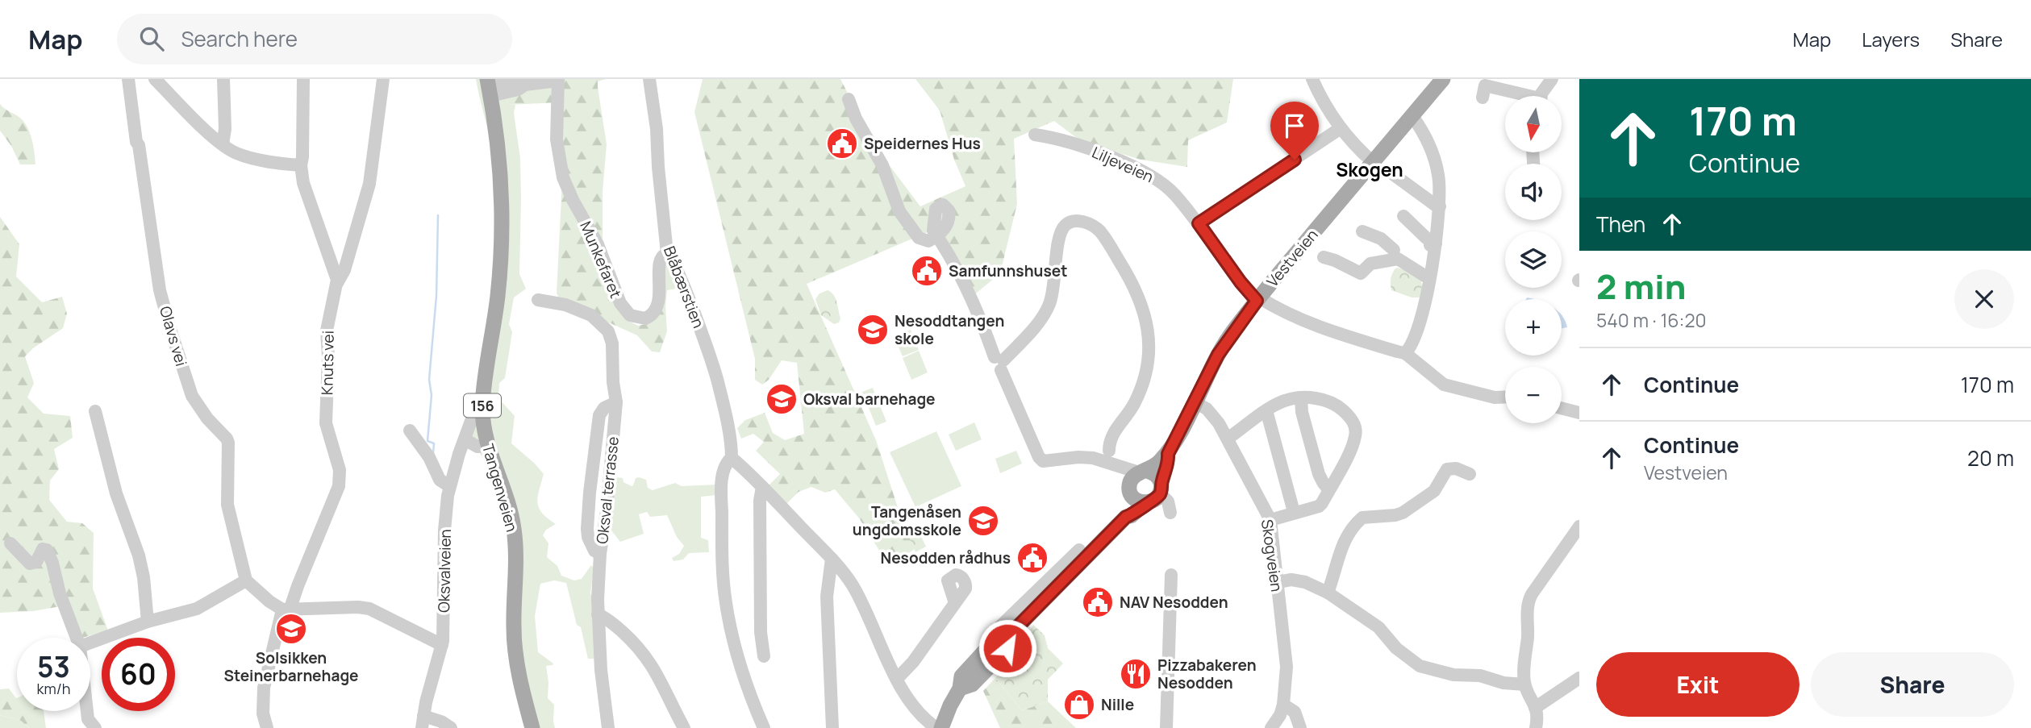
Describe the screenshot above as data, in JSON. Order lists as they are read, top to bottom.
{
  "streets": {
    "main road": ["Vestveien", "156", "Tangenveien"],
    "street": [
      "Liljeveien",
      "Munkefaret",
      "Blåbærstien",
      "Olavs vei",
      "Knuts vei",
      "Oksval terrasse",
      "Skogveien",
      "Oksvalveien"
    ]
  },
  "crossings": [
    ["Liljeveien", "Vestveien"],
    ["Vestveien", "Skogveien"],
    ["Munkefaret", "Blåbærstien"],
    ["Munkefaret", "Tangenveien"],
    ["Tangenveien", "Oksvalveien"]
  ],
  "districts": ["Skogen"],
  "places": {
    "public building": [
      "Speidernes Hus",
      "Samfunnshuset",
      "Nesodden rådhus",
      "NAV Nesodden"
    ],
    "school or university": [
      "Nesoddtangen skole",
      "Oksval barnehage",
      "Tangenåsen ungdomsskole",
      "Solsikken Steinerbarnehage"
    ],
    "restaurant": ["Pizzabakeren Nesodden"],
    "shop": ["Nille"]
  },
  "north": "bottom",
  "page": {
    "header": "Map",
    "search": "Search here",
    "nav": ["Map", "Layers", "Share"],
    "turn": ["170 m", "Continue"],
    "map_buttons": ["+", "−"],
    "then": "Then",
    "heading": ["2 min", "540 m · 16:20"],
    "list": [
      {
        "name": "Continue",
        "value": "170 m"
      },
      {
        "name": "Continue",
        "note": "Vestveien",
        "value": "20 m"
      }
    ],
    "speed": "53 km/h",
    "limit": "60",
    "buttons": ["Exit", "Share"]
  }
}
